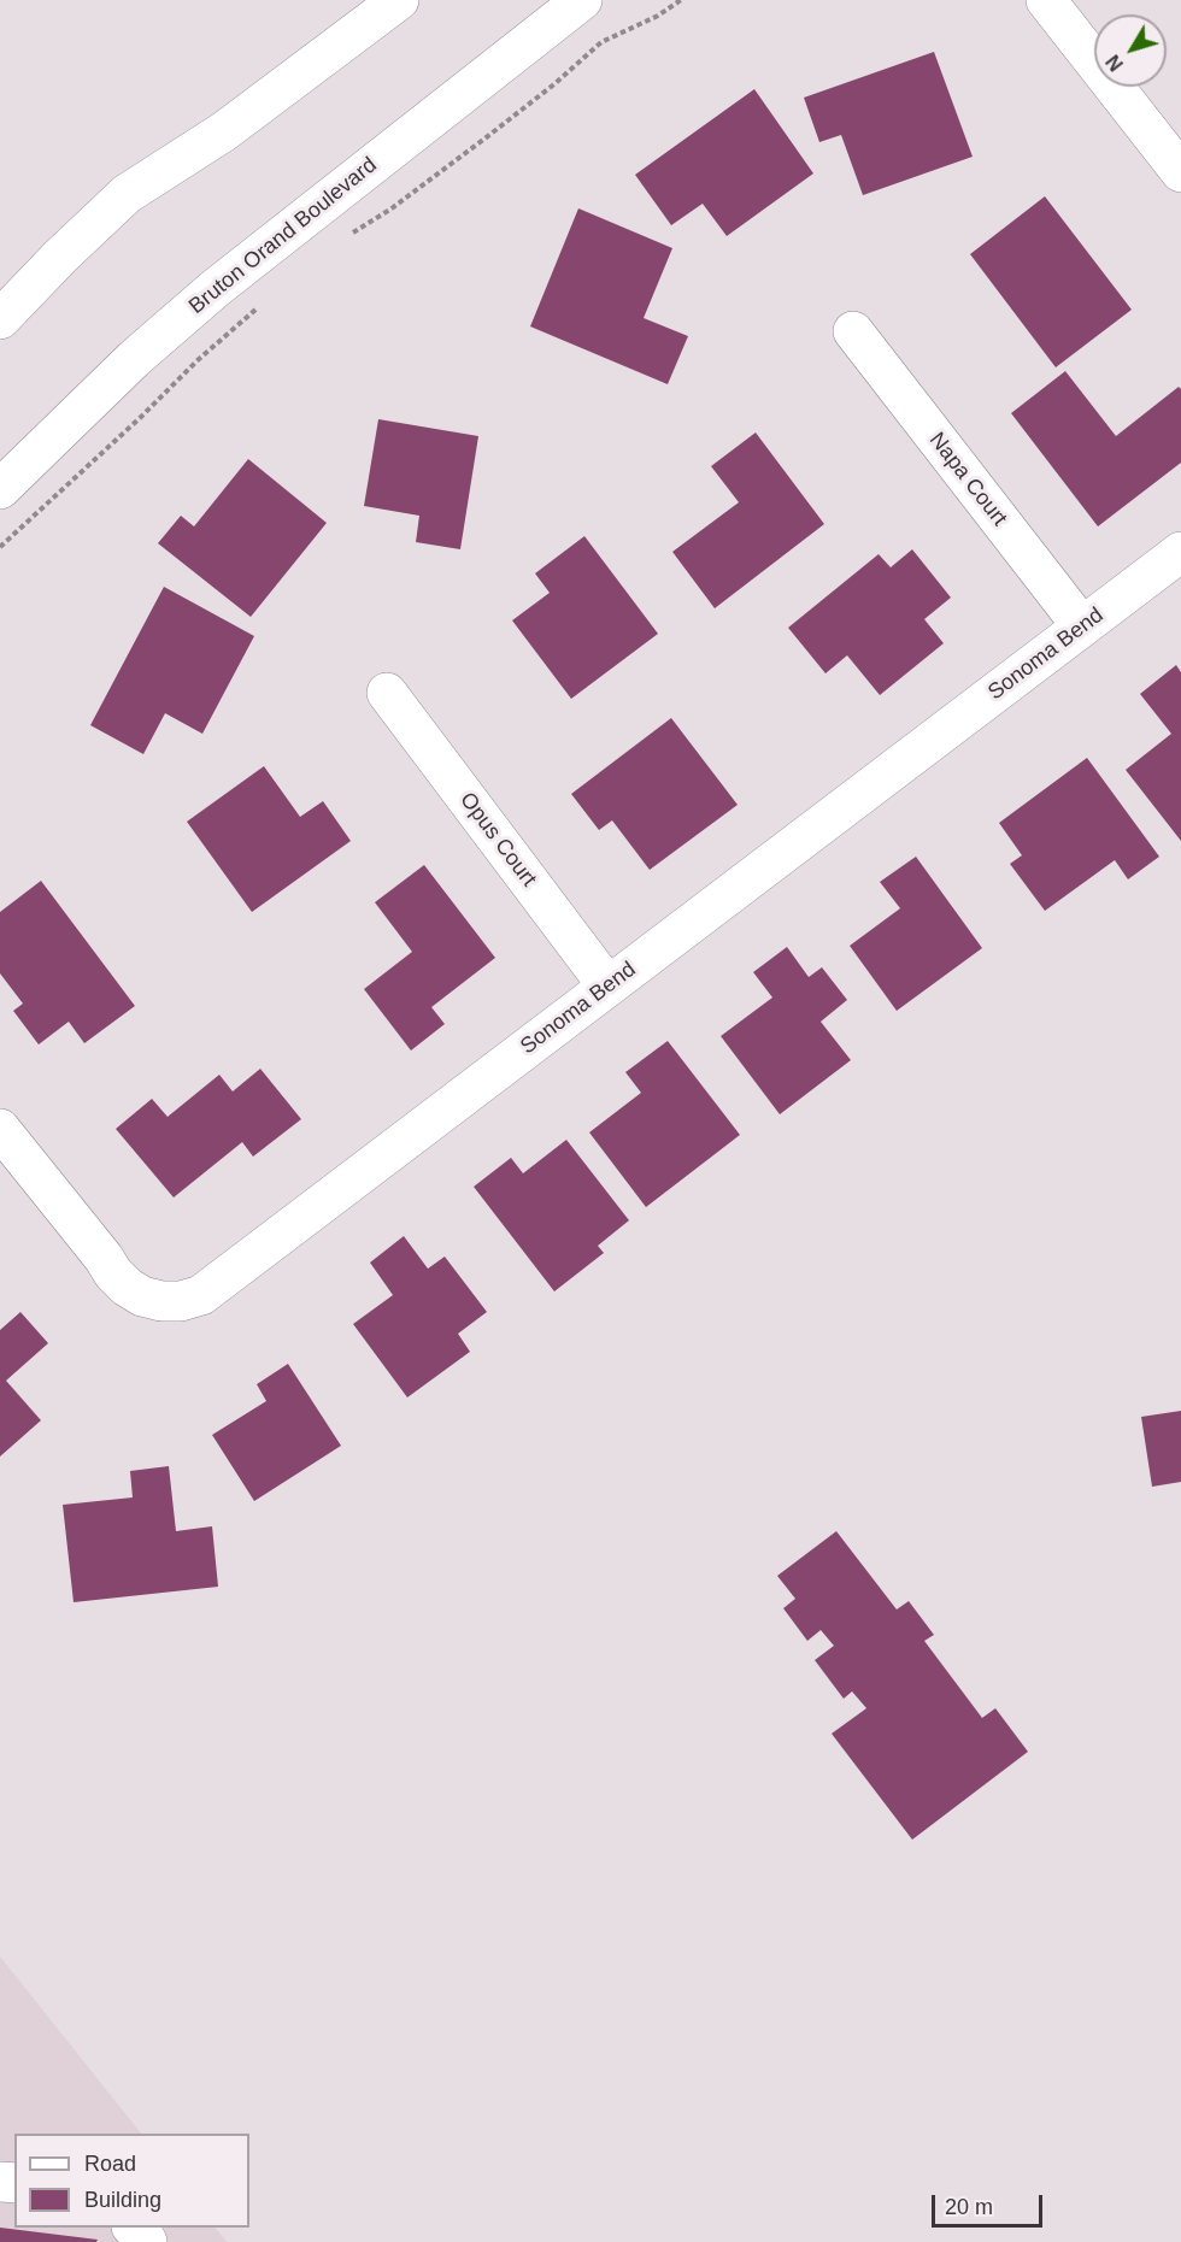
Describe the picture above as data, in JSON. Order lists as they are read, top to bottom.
{
  "streets": {
    "street": [
      "Bruton Orand Boulevard",
      "Napa Court",
      "Sonoma Bend",
      "Opus Court"
    ]
  },
  "crossings": [
    ["Napa Court", "Sonoma Bend"],
    ["Sonoma Bend", "Opus Court"]
  ],
  "legend": ["Road", "Building"],
  "scale_bar": "20 m",
  "north": "bottom left"
}
